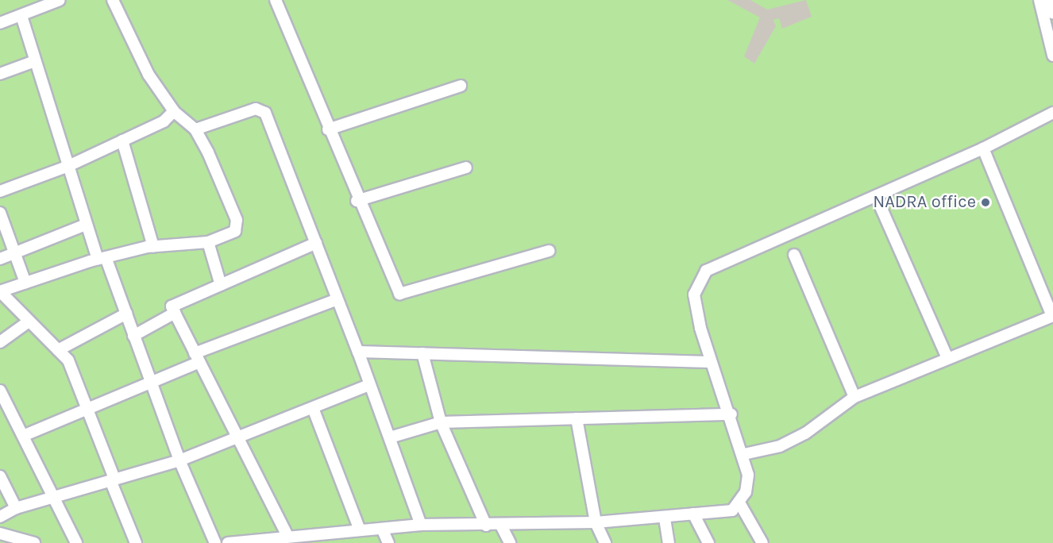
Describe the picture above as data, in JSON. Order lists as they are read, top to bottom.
{
  "places": ["NADRA office"]
}
